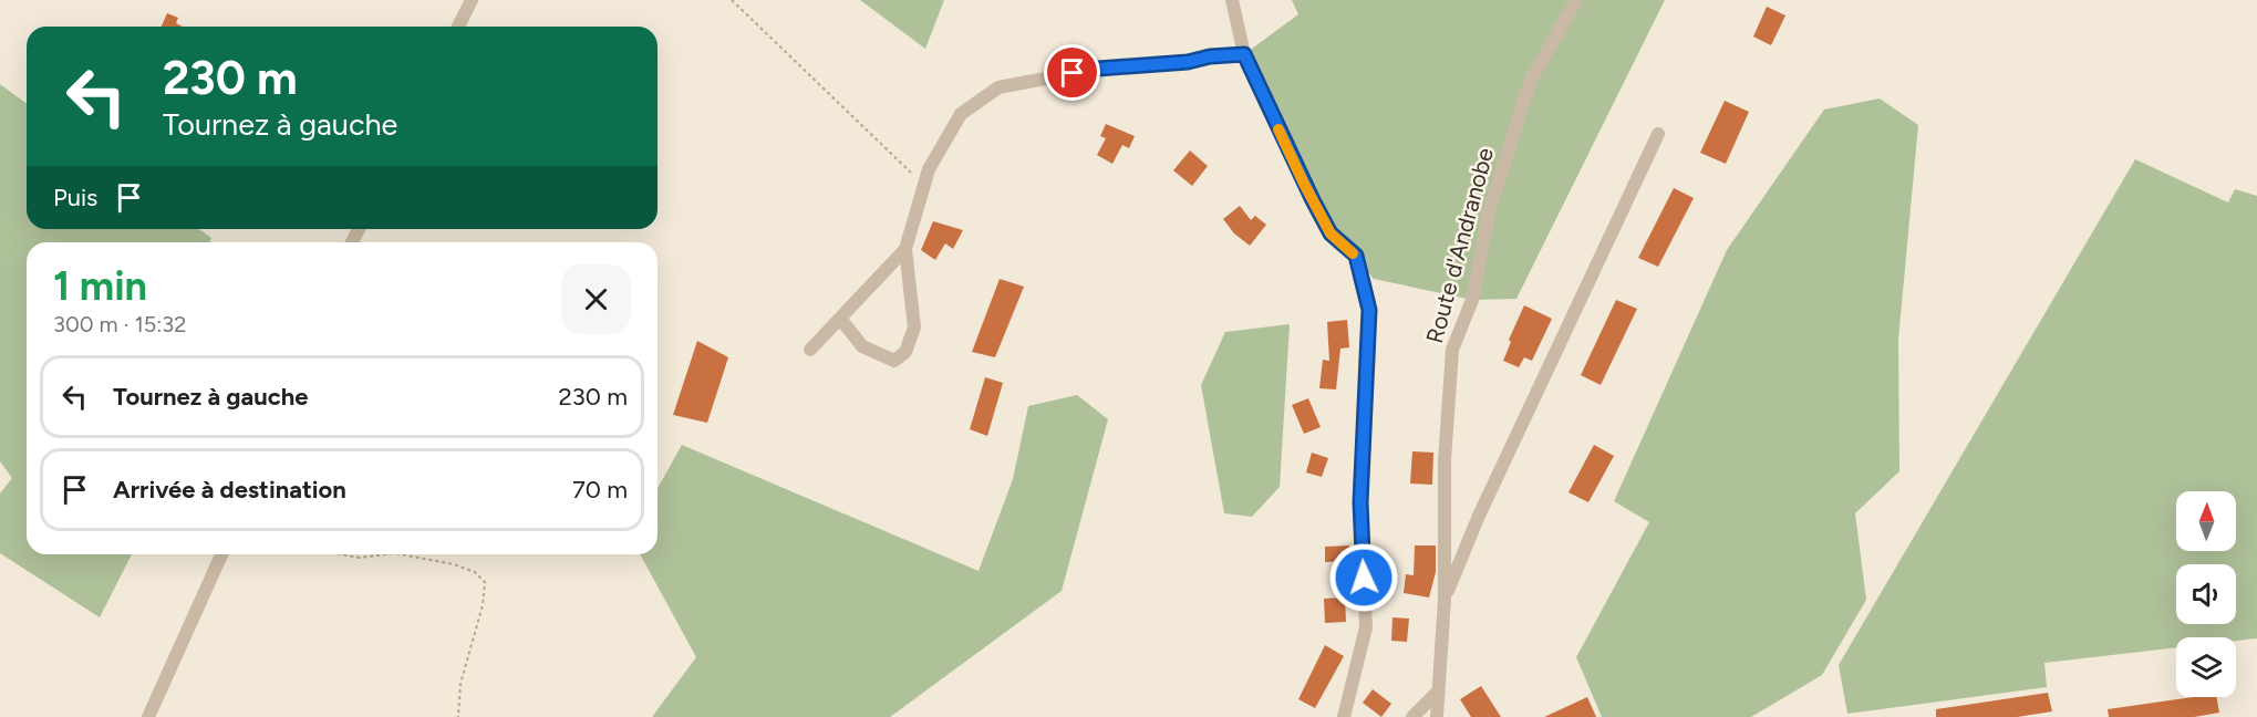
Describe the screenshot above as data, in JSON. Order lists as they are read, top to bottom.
{
  "streets": {
    "street": ["Route d'Andranobe"]
  },
  "north": "top",
  "page": {
    "turn": ["230 m", "Tournez à gauche"],
    "then": "Puis",
    "heading": ["1 min", "300 m · 15:32"],
    "list": [
      {
        "name": "Tournez à gauche",
        "value": "230 m"
      },
      {
        "name": "Arrivée à destination",
        "value": "70 m"
      }
    ]
  }
}
